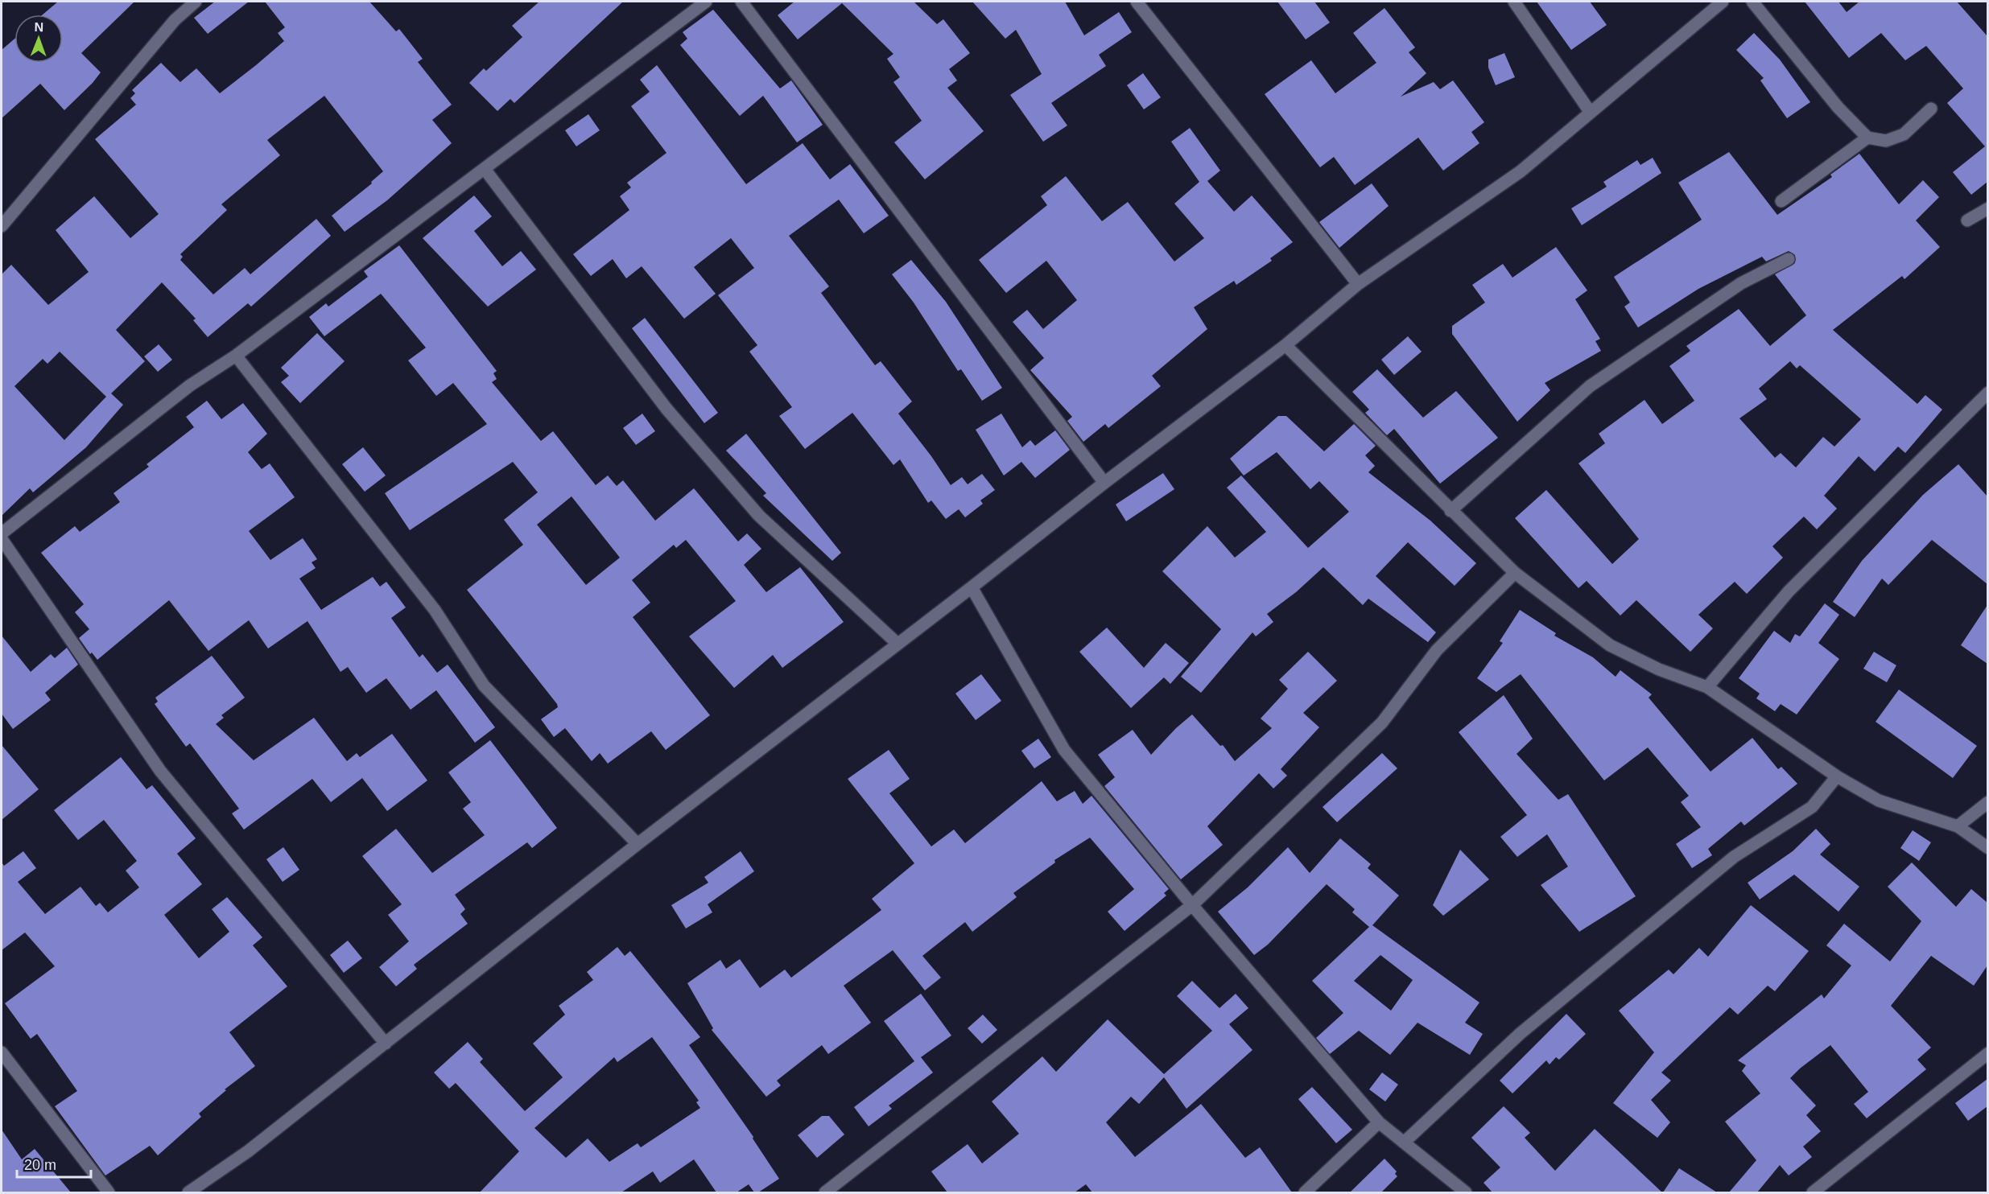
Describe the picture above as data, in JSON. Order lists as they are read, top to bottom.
{
  "scale_bar": "20 m",
  "north": "top"
}
